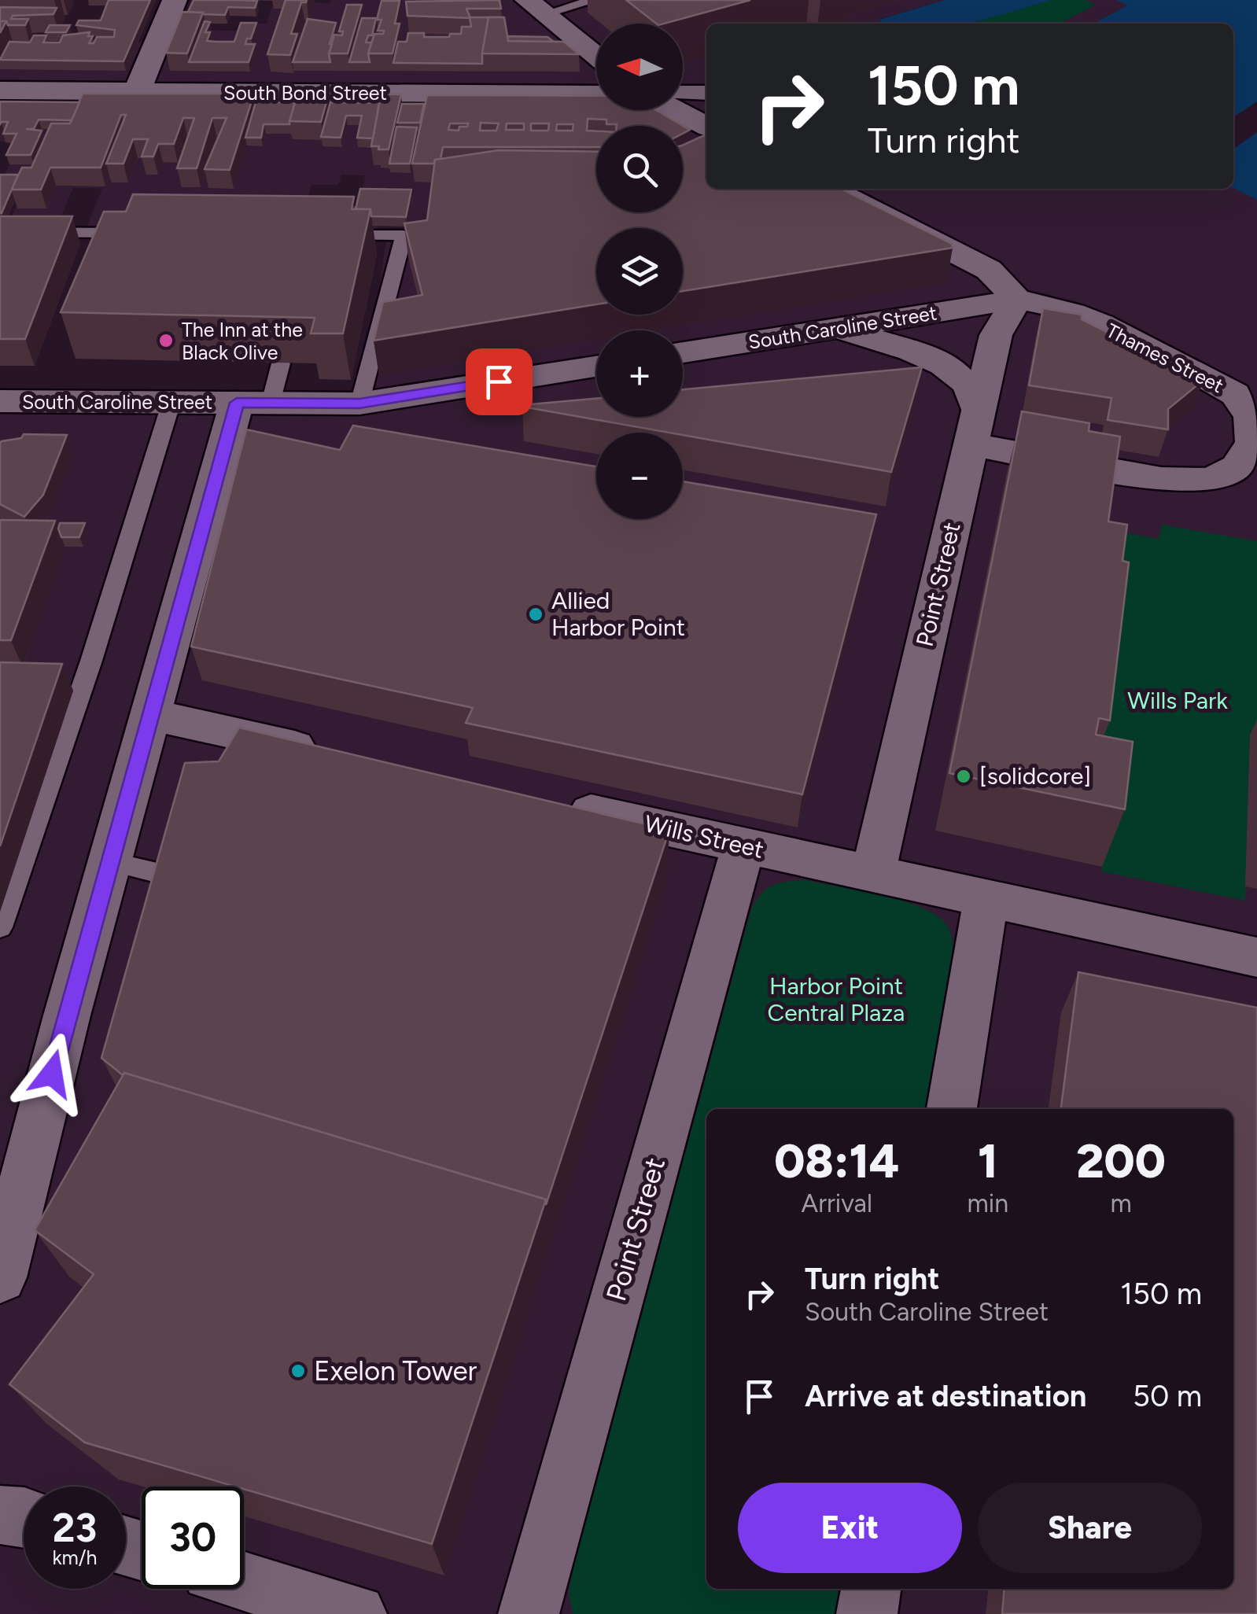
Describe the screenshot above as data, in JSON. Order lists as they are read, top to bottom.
{
  "streets": {
    "street": [
      "South Bond Street",
      "South Caroline Street",
      "Thames Street",
      "Point Street",
      "Wills Street"
    ]
  },
  "crossings": [
    ["South Caroline Street", "Thames Street"],
    ["South Caroline Street", "Point Street"],
    ["Thames Street", "Point Street"],
    ["Point Street", "Wills Street"]
  ],
  "parks": ["Wills Park", "Harbor Point Central Plaza"],
  "places": [
    "The Inn at the Black Olive",
    "Allied Harbor Point",
    "[solidcore]",
    "Exelon Tower"
  ],
  "north": "left",
  "page": {
    "map_buttons": ["+", "−"],
    "turn": ["150 m", "Turn right"],
    "eta": [
      "08:14",
      "Arrival",
      "1",
      "min",
      "200",
      "m"
    ],
    "list": [
      {
        "name": "Turn right",
        "note": "South Caroline Street",
        "value": "150 m"
      },
      {
        "name": "Arrive at destination",
        "value": "50 m"
      }
    ],
    "buttons": ["Exit", "Share"],
    "speed": "23 km/h",
    "limit": "30"
  }
}
